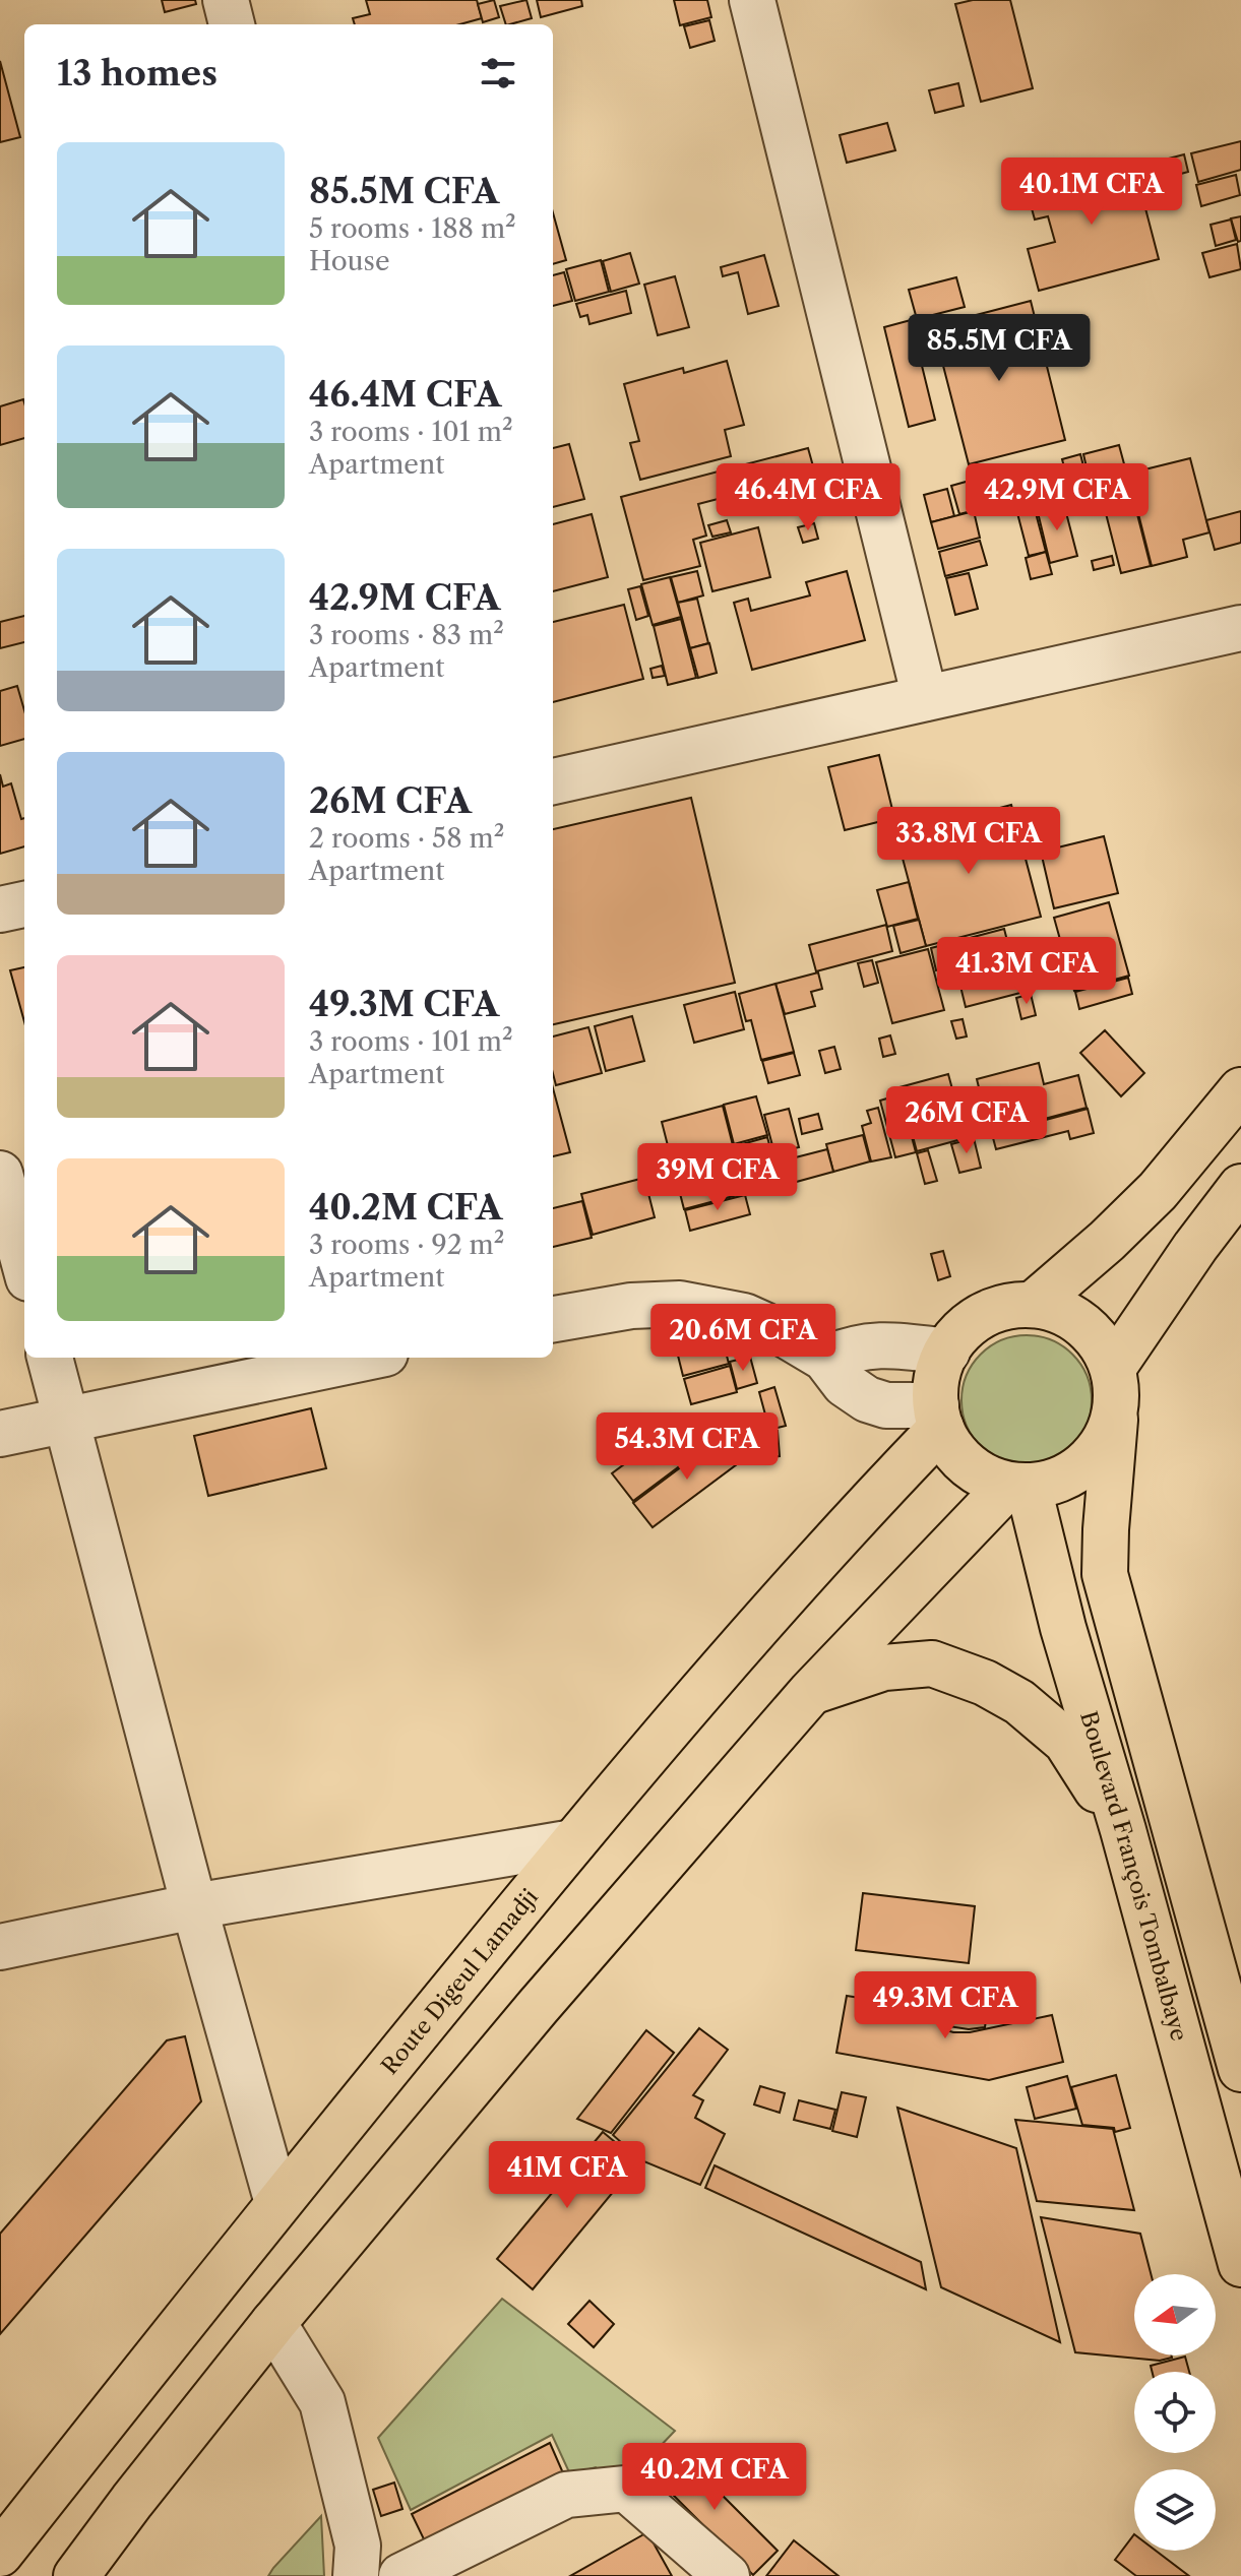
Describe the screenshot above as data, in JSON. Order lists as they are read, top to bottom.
{
  "streets": {
    "main road": ["Boulevard François Tombalbaye", "Route Digeul Lamadji"]
  },
  "crossings": [
    ["Boulevard François Tombalbaye", "Route Digeul Lamadji"]
  ],
  "north": "left",
  "page": {
    "heading": "13 homes",
    "list": [
      {
        "name": "85.5M CFA",
        "note": "5 rooms · 188 m² · House"
      },
      {
        "name": "46.4M CFA",
        "note": "3 rooms · 101 m² · Apartment"
      },
      {
        "name": "42.9M CFA",
        "note": "3 rooms · 83 m² · Apartment"
      },
      {
        "name": "26M CFA",
        "note": "2 rooms · 58 m² · Apartment"
      },
      {
        "name": "49.3M CFA",
        "note": "3 rooms · 101 m² · Apartment"
      },
      {
        "name": "40.2M CFA",
        "note": "3 rooms · 92 m² · Apartment"
      }
    ],
    "price": [
      "40.1M CFA",
      "85.5M CFA",
      "46.4M CFA",
      "42.9M CFA",
      "33.8M CFA",
      "41.3M CFA",
      "26M CFA",
      "39M CFA",
      "20.6M CFA",
      "54.3M CFA",
      "49.3M CFA",
      "41M CFA",
      "40.2M CFA"
    ]
  }
}
